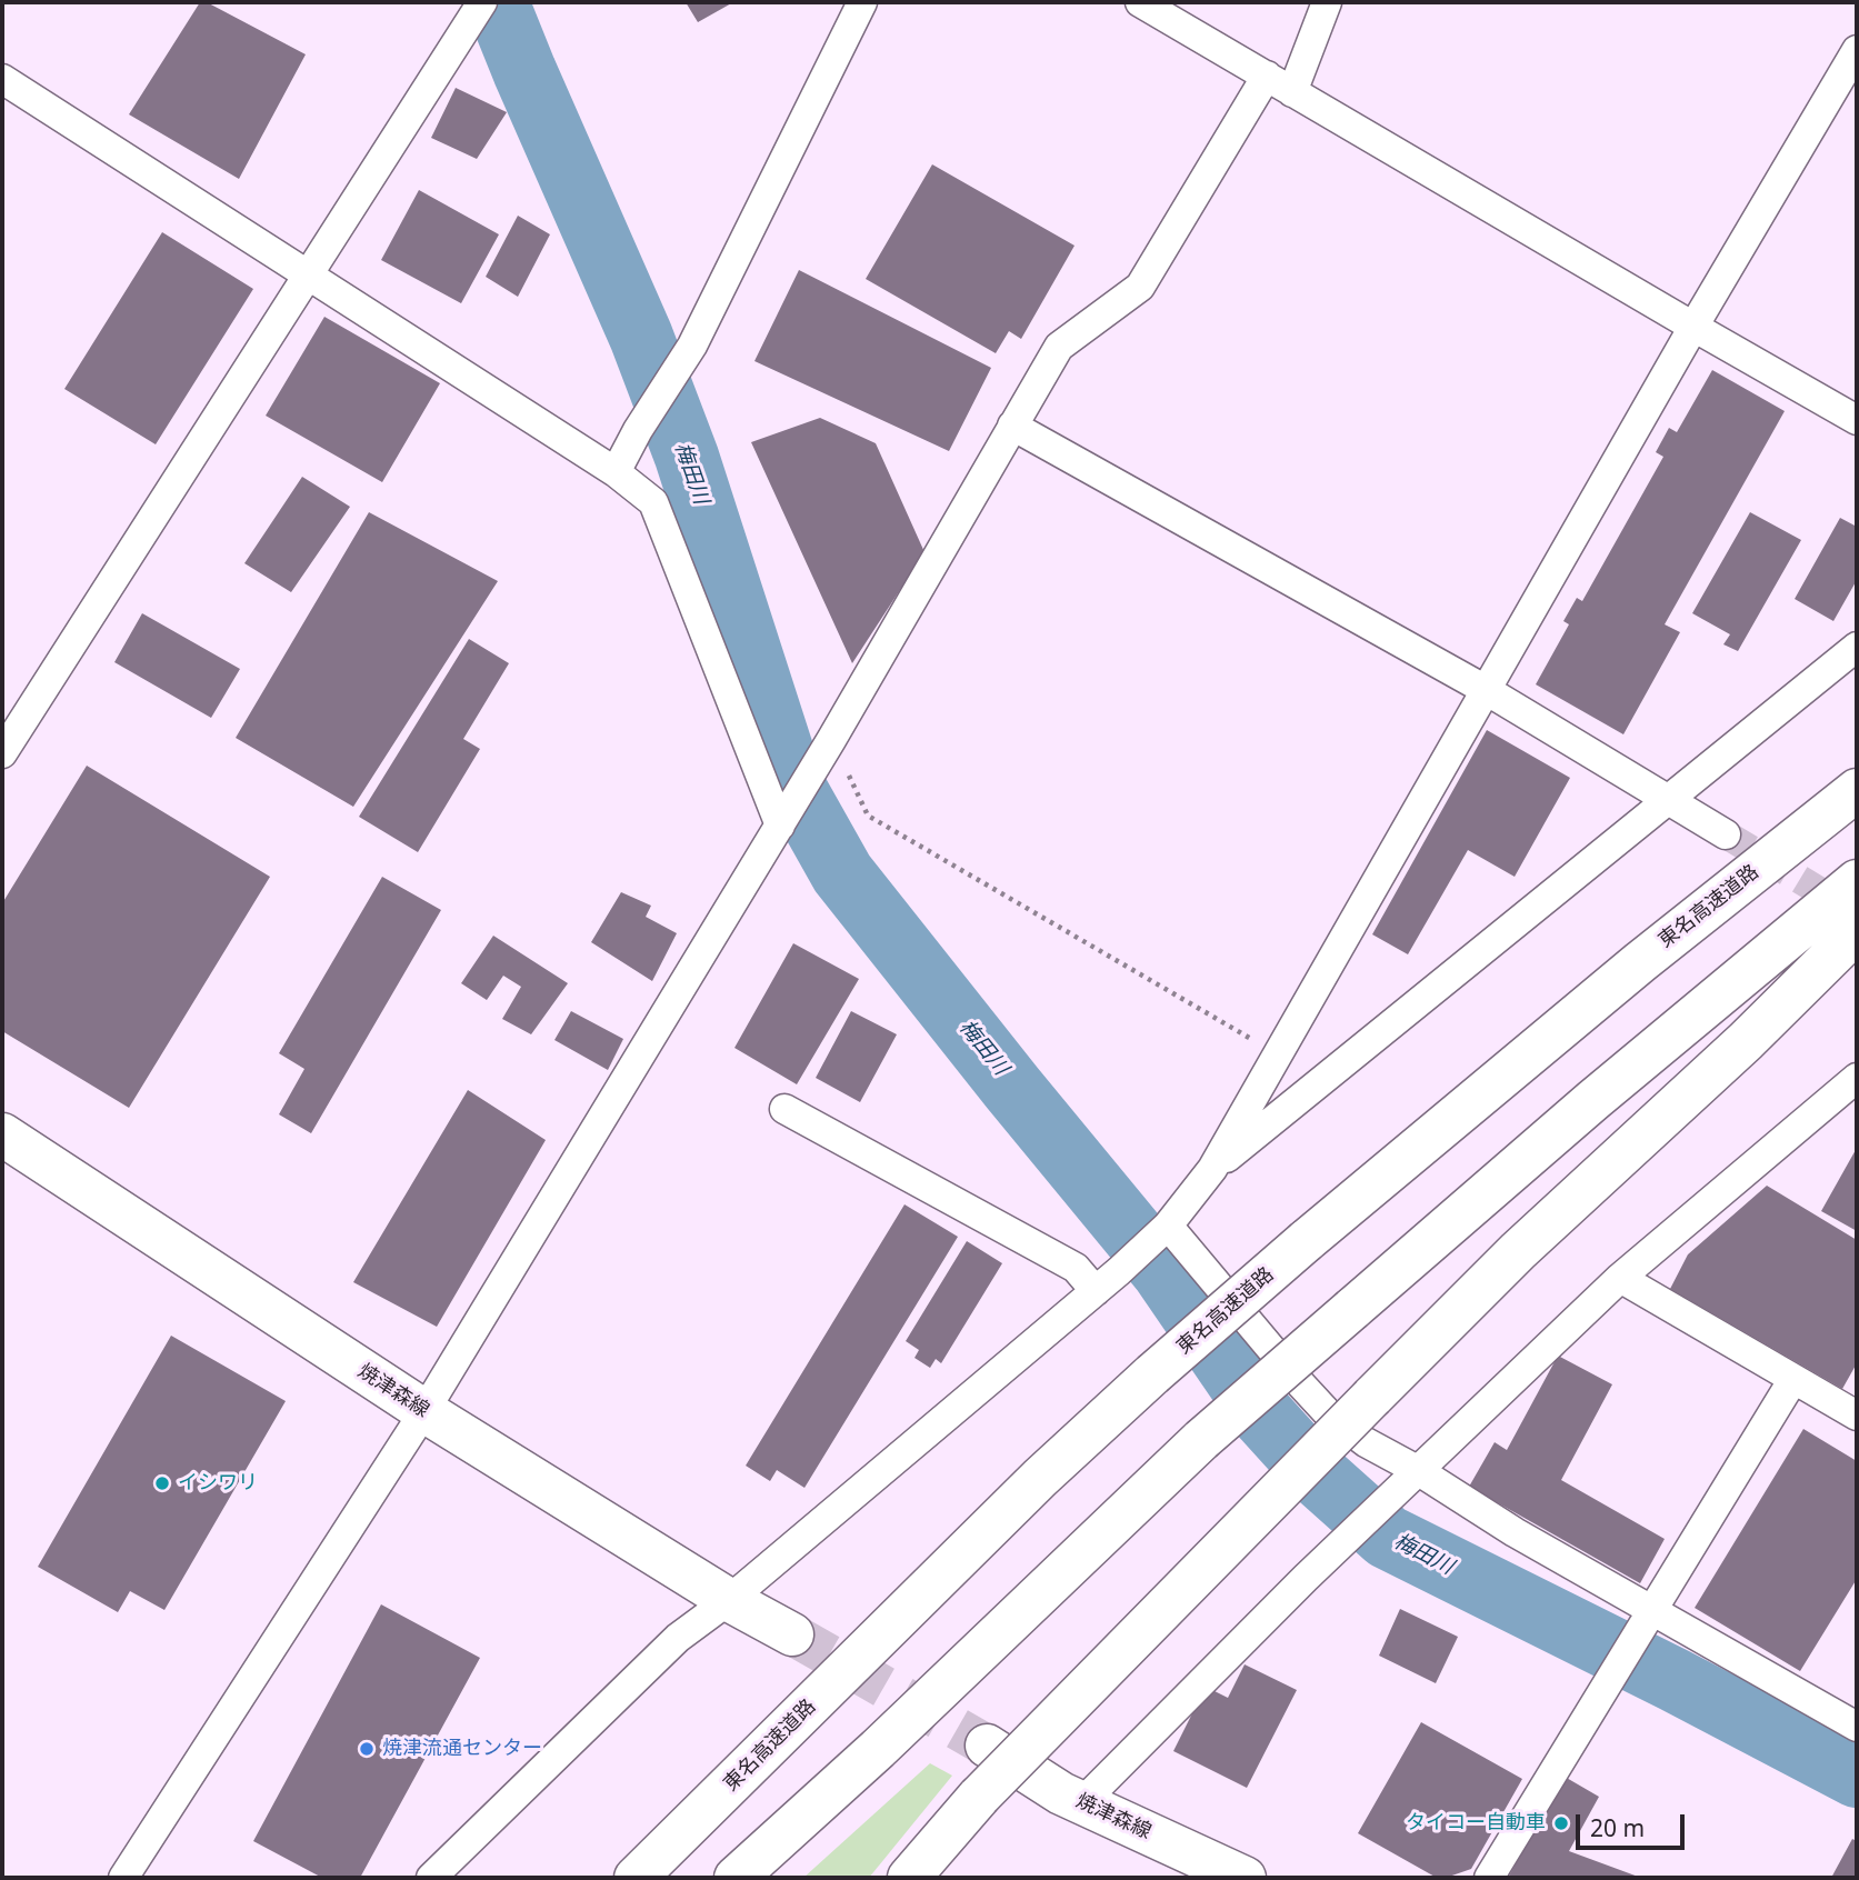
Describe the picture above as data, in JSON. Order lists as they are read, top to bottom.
{
  "streets": {
    "main road": ["東名高速道路", "焼津森線"]
  },
  "water": ["梅田川"],
  "places": ["イシワリ", "焼津流通センター", "タイコー自動車"],
  "scale_bar": "20 m"
}
